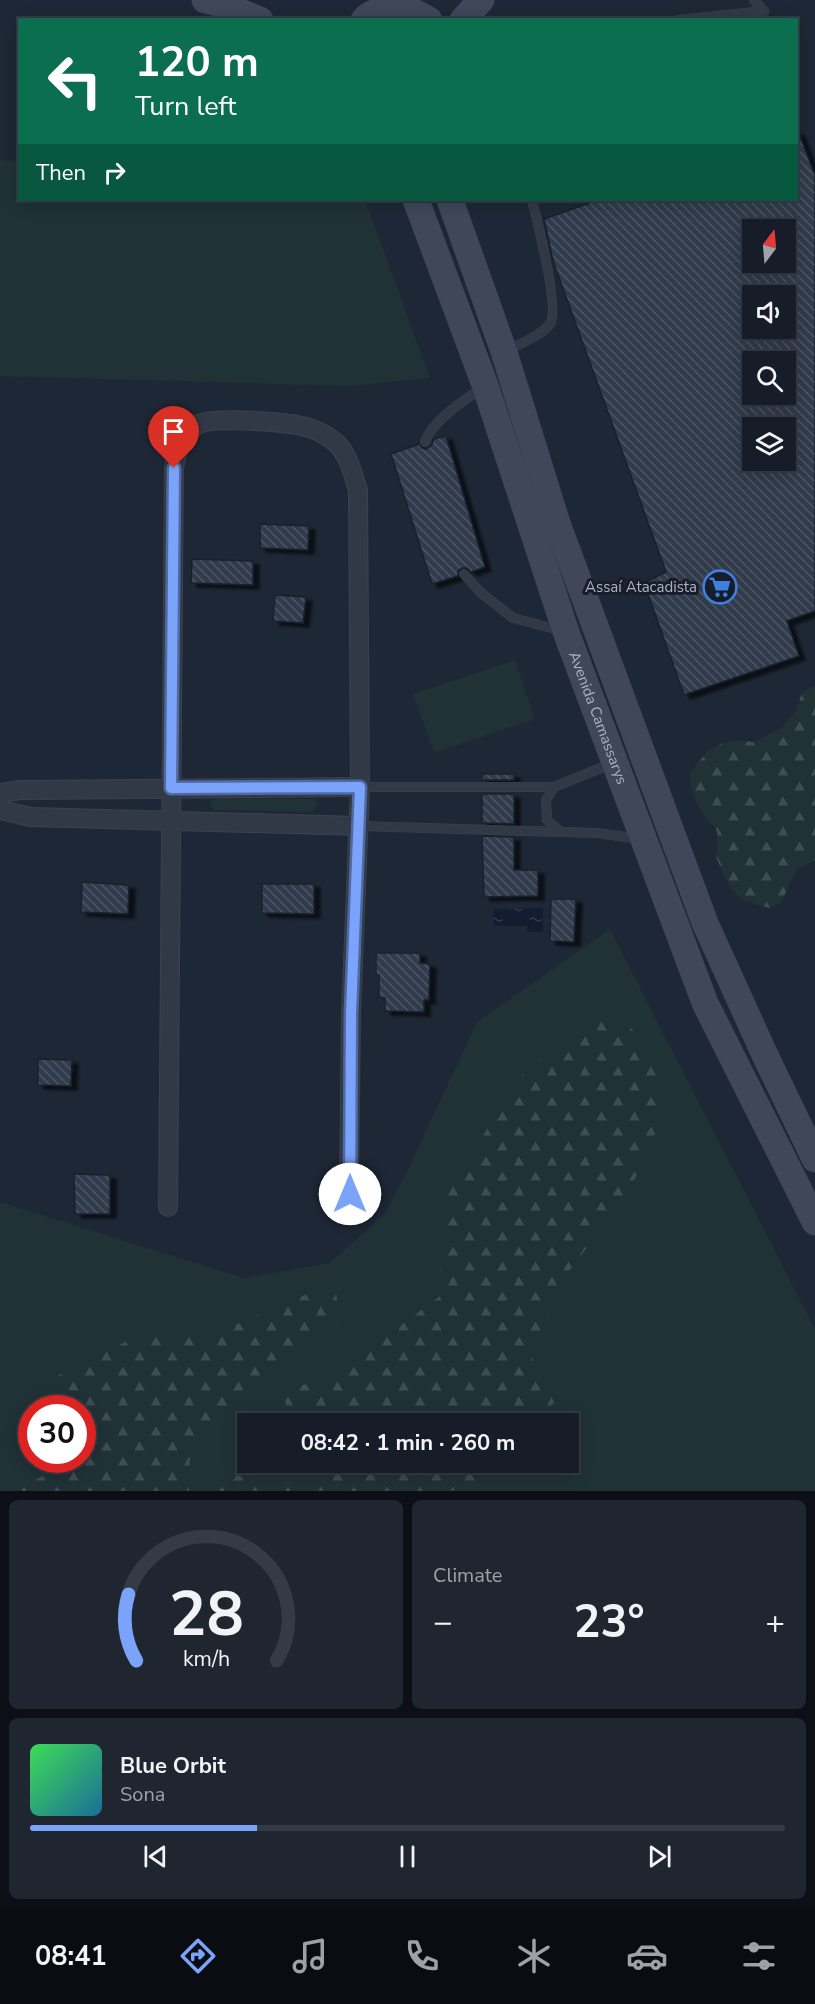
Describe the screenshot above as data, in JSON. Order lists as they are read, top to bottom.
{
  "streets": {
    "street": ["Avenida Camassarys"]
  },
  "places": {
    "supermarket": ["Assaí Atacadista"]
  },
  "north": "top",
  "page": {
    "turn": ["120 m", "Turn left"],
    "then": "Then",
    "limit": "30",
    "trip": "08:42 · 1 min · 260 m",
    "tile": "Climate",
    "heat": ["−", "23°", "+"],
    "song": ["Blue Orbit", "Sona"],
    "tabs": "08:41",
    "gauge": ["28", "km/h"]
  }
}
